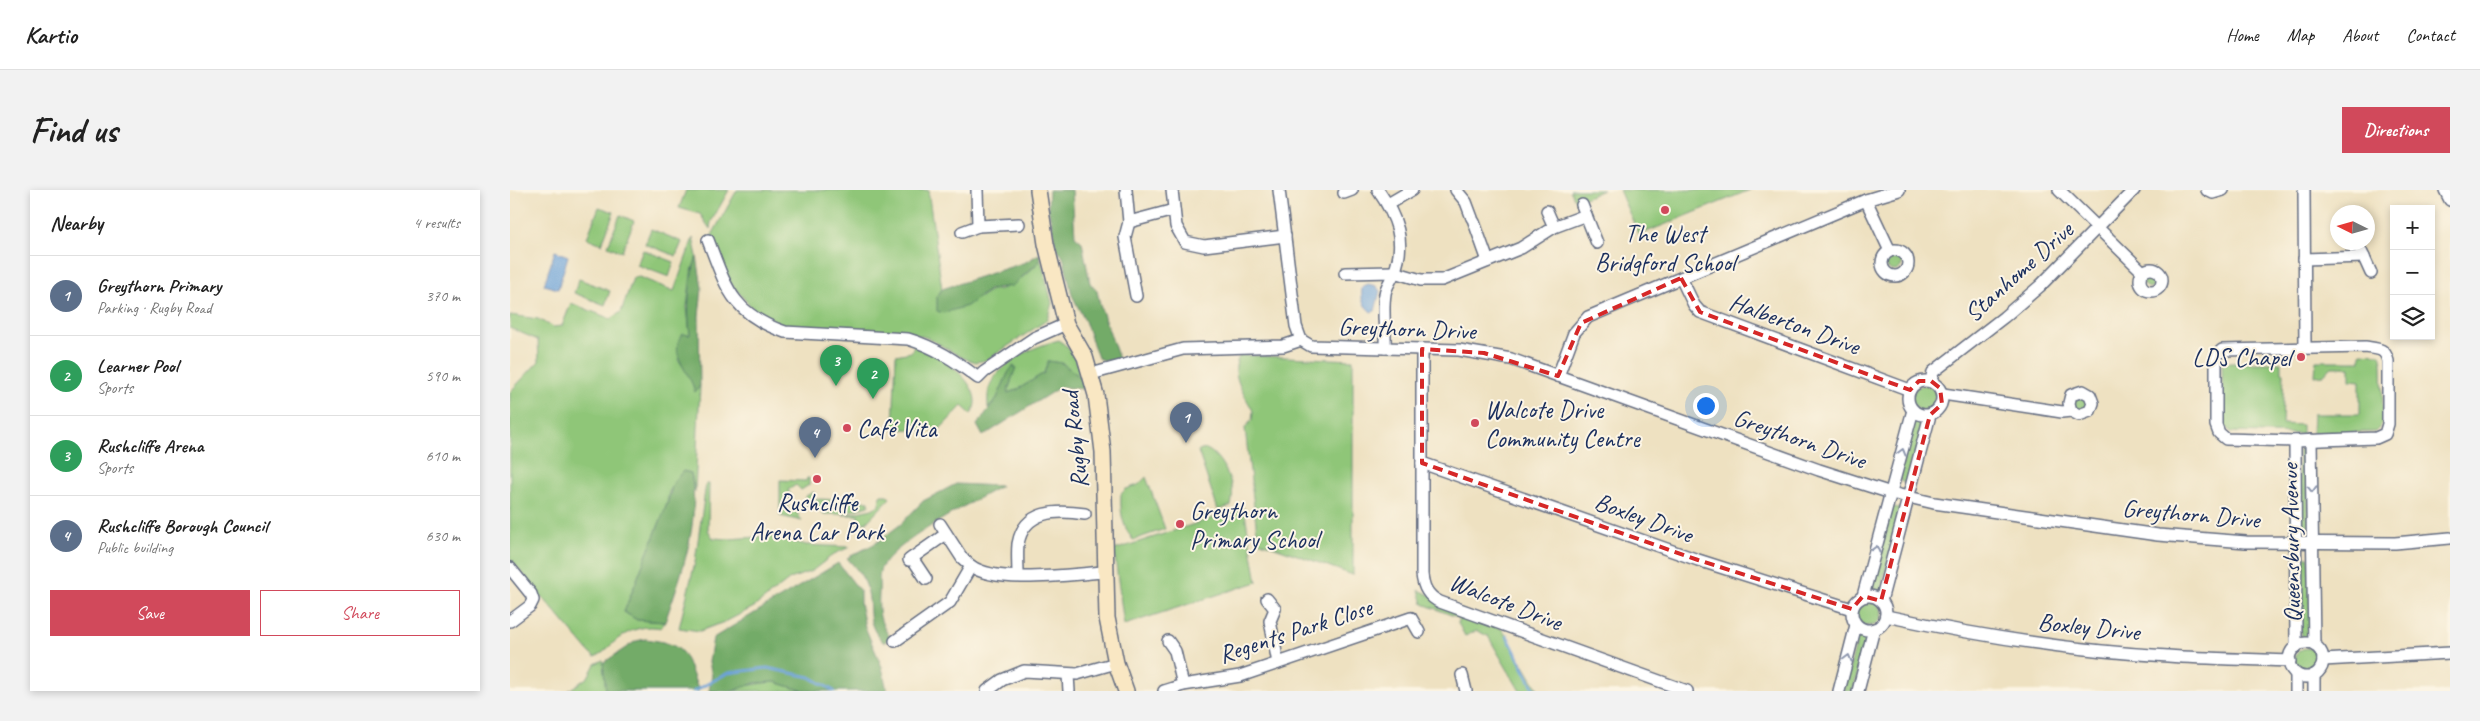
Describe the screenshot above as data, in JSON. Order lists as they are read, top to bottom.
{
  "streets": {
    "street": [
      "Stanhome Drive",
      "Halberton Drive",
      "Greythorn Drive",
      "Rugby Road",
      "Boxley Drive",
      "Queensbury Avenue",
      "Walcote Drive",
      "Regents Park Close"
    ]
  },
  "crossings": [
    ["Stanhome Drive", "Halberton Drive"],
    ["Greythorn Drive", "Rugby Road"],
    ["Greythorn Drive", "Queensbury Avenue"],
    ["Greythorn Drive", "Walcote Drive"],
    ["Boxley Drive", "Queensbury Avenue"],
    ["Boxley Drive", "Walcote Drive"]
  ],
  "places": [
    "The West Bridgford School",
    "LDS Chapel",
    "Walcote Drive Community Centre",
    "Café Vita",
    "Rushcliffe Arena Car Park",
    "Greythorn Primary School"
  ],
  "north": "left",
  "page": {
    "header": "Kartio",
    "nav": [
      "Home",
      "Map",
      "About",
      "Contact"
    ],
    "buttons": [
      "Directions",
      ["Save", "Share"]
    ],
    "title": "Find us",
    "heading": ["Nearby", "4 results"],
    "map_buttons": ["+", "−"],
    "list": [
      {
        "mark": "1",
        "name": "Greythorn Primary",
        "note": "Parking · Rugby Road",
        "value": "370 m"
      },
      {
        "mark": "2",
        "name": "Learner Pool",
        "note": "Sports",
        "value": "590 m"
      },
      {
        "mark": "3",
        "name": "Rushcliffe Arena",
        "note": "Sports",
        "value": "610 m"
      },
      {
        "mark": "4",
        "name": "Rushcliffe Borough Council",
        "note": "Public building",
        "value": "630 m"
      }
    ],
    "pins": [
      "3",
      "2",
      "1",
      "4"
    ]
  }
}
